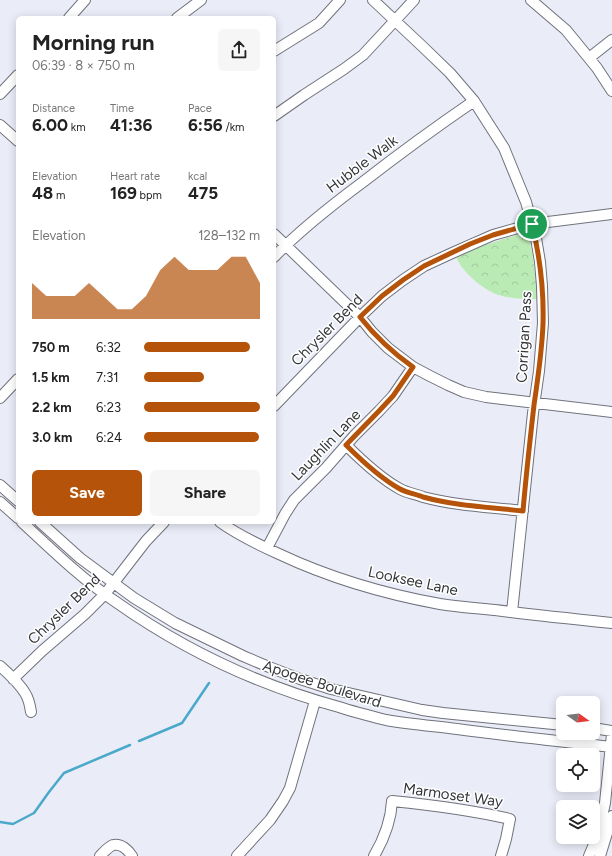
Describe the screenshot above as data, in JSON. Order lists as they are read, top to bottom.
{
  "streets": {
    "street": [
      "Hubble Walk",
      "Chrysler Bend",
      "Corrigan Pass",
      "Laughlin Lane",
      "Looksee Lane",
      "Apogee Boulevard",
      "Marmoset Way"
    ]
  },
  "crossings": [
    ["Hubble Walk", "Corrigan Pass"],
    ["Chrysler Bend", "Corrigan Pass"],
    ["Chrysler Bend", "Apogee Boulevard"],
    ["Corrigan Pass", "Looksee Lane"],
    ["Laughlin Lane", "Looksee Lane"]
  ],
  "north": "right",
  "page": {
    "heading": ["Morning run", "06:39 · 8 × 750 m"],
    "stats": [
      ["Distance", "6.00 km"],
      ["Time", "41:36"],
      ["Pace", "6:56 /km"],
      ["Elevation", "48 m"],
      ["Heart rate", "169 bpm"],
      ["kcal", "475"]
    ],
    "chart": ["Elevation", "128–132 m"],
    "list": [
      {
        "name": "750 m",
        "note": "6:32"
      },
      {
        "name": "1.5 km",
        "note": "7:31"
      },
      {
        "name": "2.2 km",
        "note": "6:23"
      },
      {
        "name": "3.0 km",
        "note": "6:24"
      }
    ],
    "buttons": ["Save", "Share"]
  }
}
